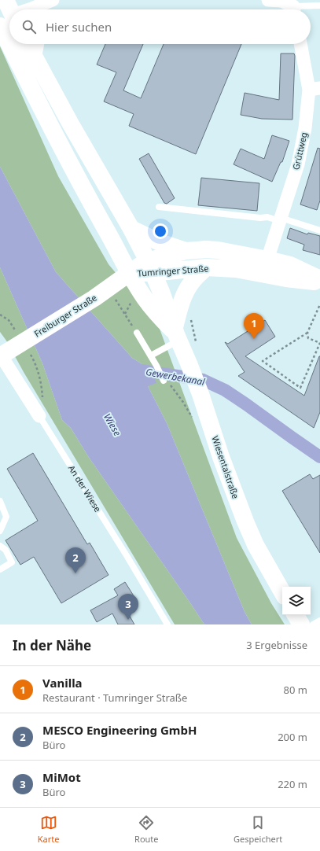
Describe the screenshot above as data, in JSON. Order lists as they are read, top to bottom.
{
  "streets": {
    "main road": ["Tumringer Straße", "Freiburger Straße", "Wiesentalstraße"],
    "street": ["Grüttweg", "An der Wiese"]
  },
  "crossings": [
    ["Grüttweg", "Tumringer Straße"],
    ["Tumringer Straße", "Freiburger Straße"],
    ["Tumringer Straße", "Wiesentalstraße"],
    ["Freiburger Straße", "An der Wiese"]
  ],
  "water": ["Gewerbekanal", "Wiese"],
  "page": {
    "search": "Hier suchen",
    "pins": ["1", "2", "3"],
    "heading": ["In der Nähe", "3 Ergebnisse"],
    "list": [
      {
        "mark": "1",
        "name": "Vanilla",
        "note": "Restaurant · Tumringer Straße",
        "value": "80 m"
      },
      {
        "mark": "2",
        "name": "MESCO Engineering GmbH",
        "note": "Büro",
        "value": "200 m"
      },
      {
        "mark": "3",
        "name": "MiMot",
        "note": "Büro",
        "value": "220 m"
      }
    ],
    "nav": ["Karte", "Route", "Gespeichert"]
  }
}
